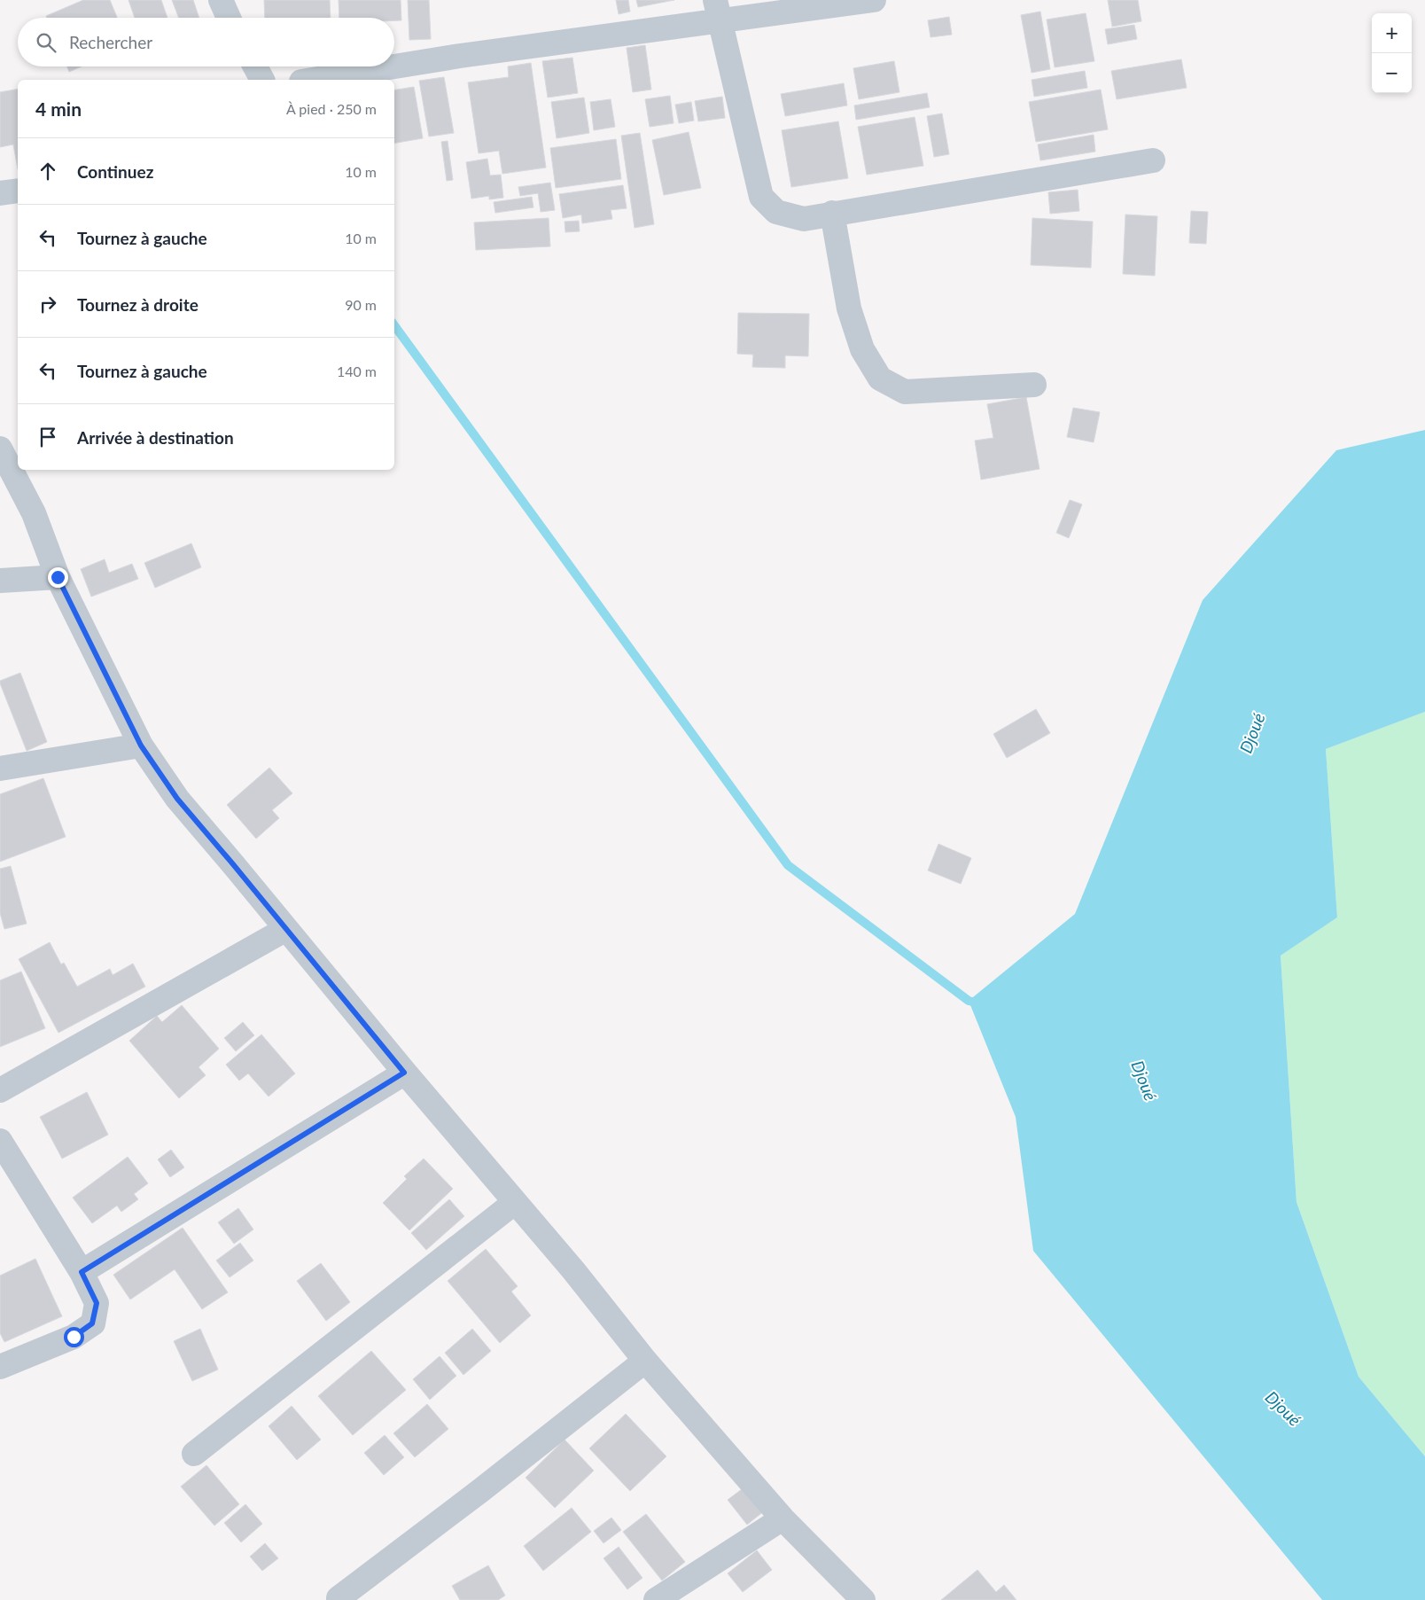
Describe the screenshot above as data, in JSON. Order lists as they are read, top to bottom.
{
  "water": ["Djoué"],
  "page": {
    "map_buttons": ["+", "−"],
    "search": "Rechercher",
    "heading": ["4 min", "À pied · 250 m"],
    "list": [
      ["Continuez", "10 m"],
      ["Tournez à gauche", "10 m"],
      ["Tournez à droite", "90 m"],
      ["Tournez à gauche", "140 m"],
      "Arrivée à destination"
    ]
  }
}
